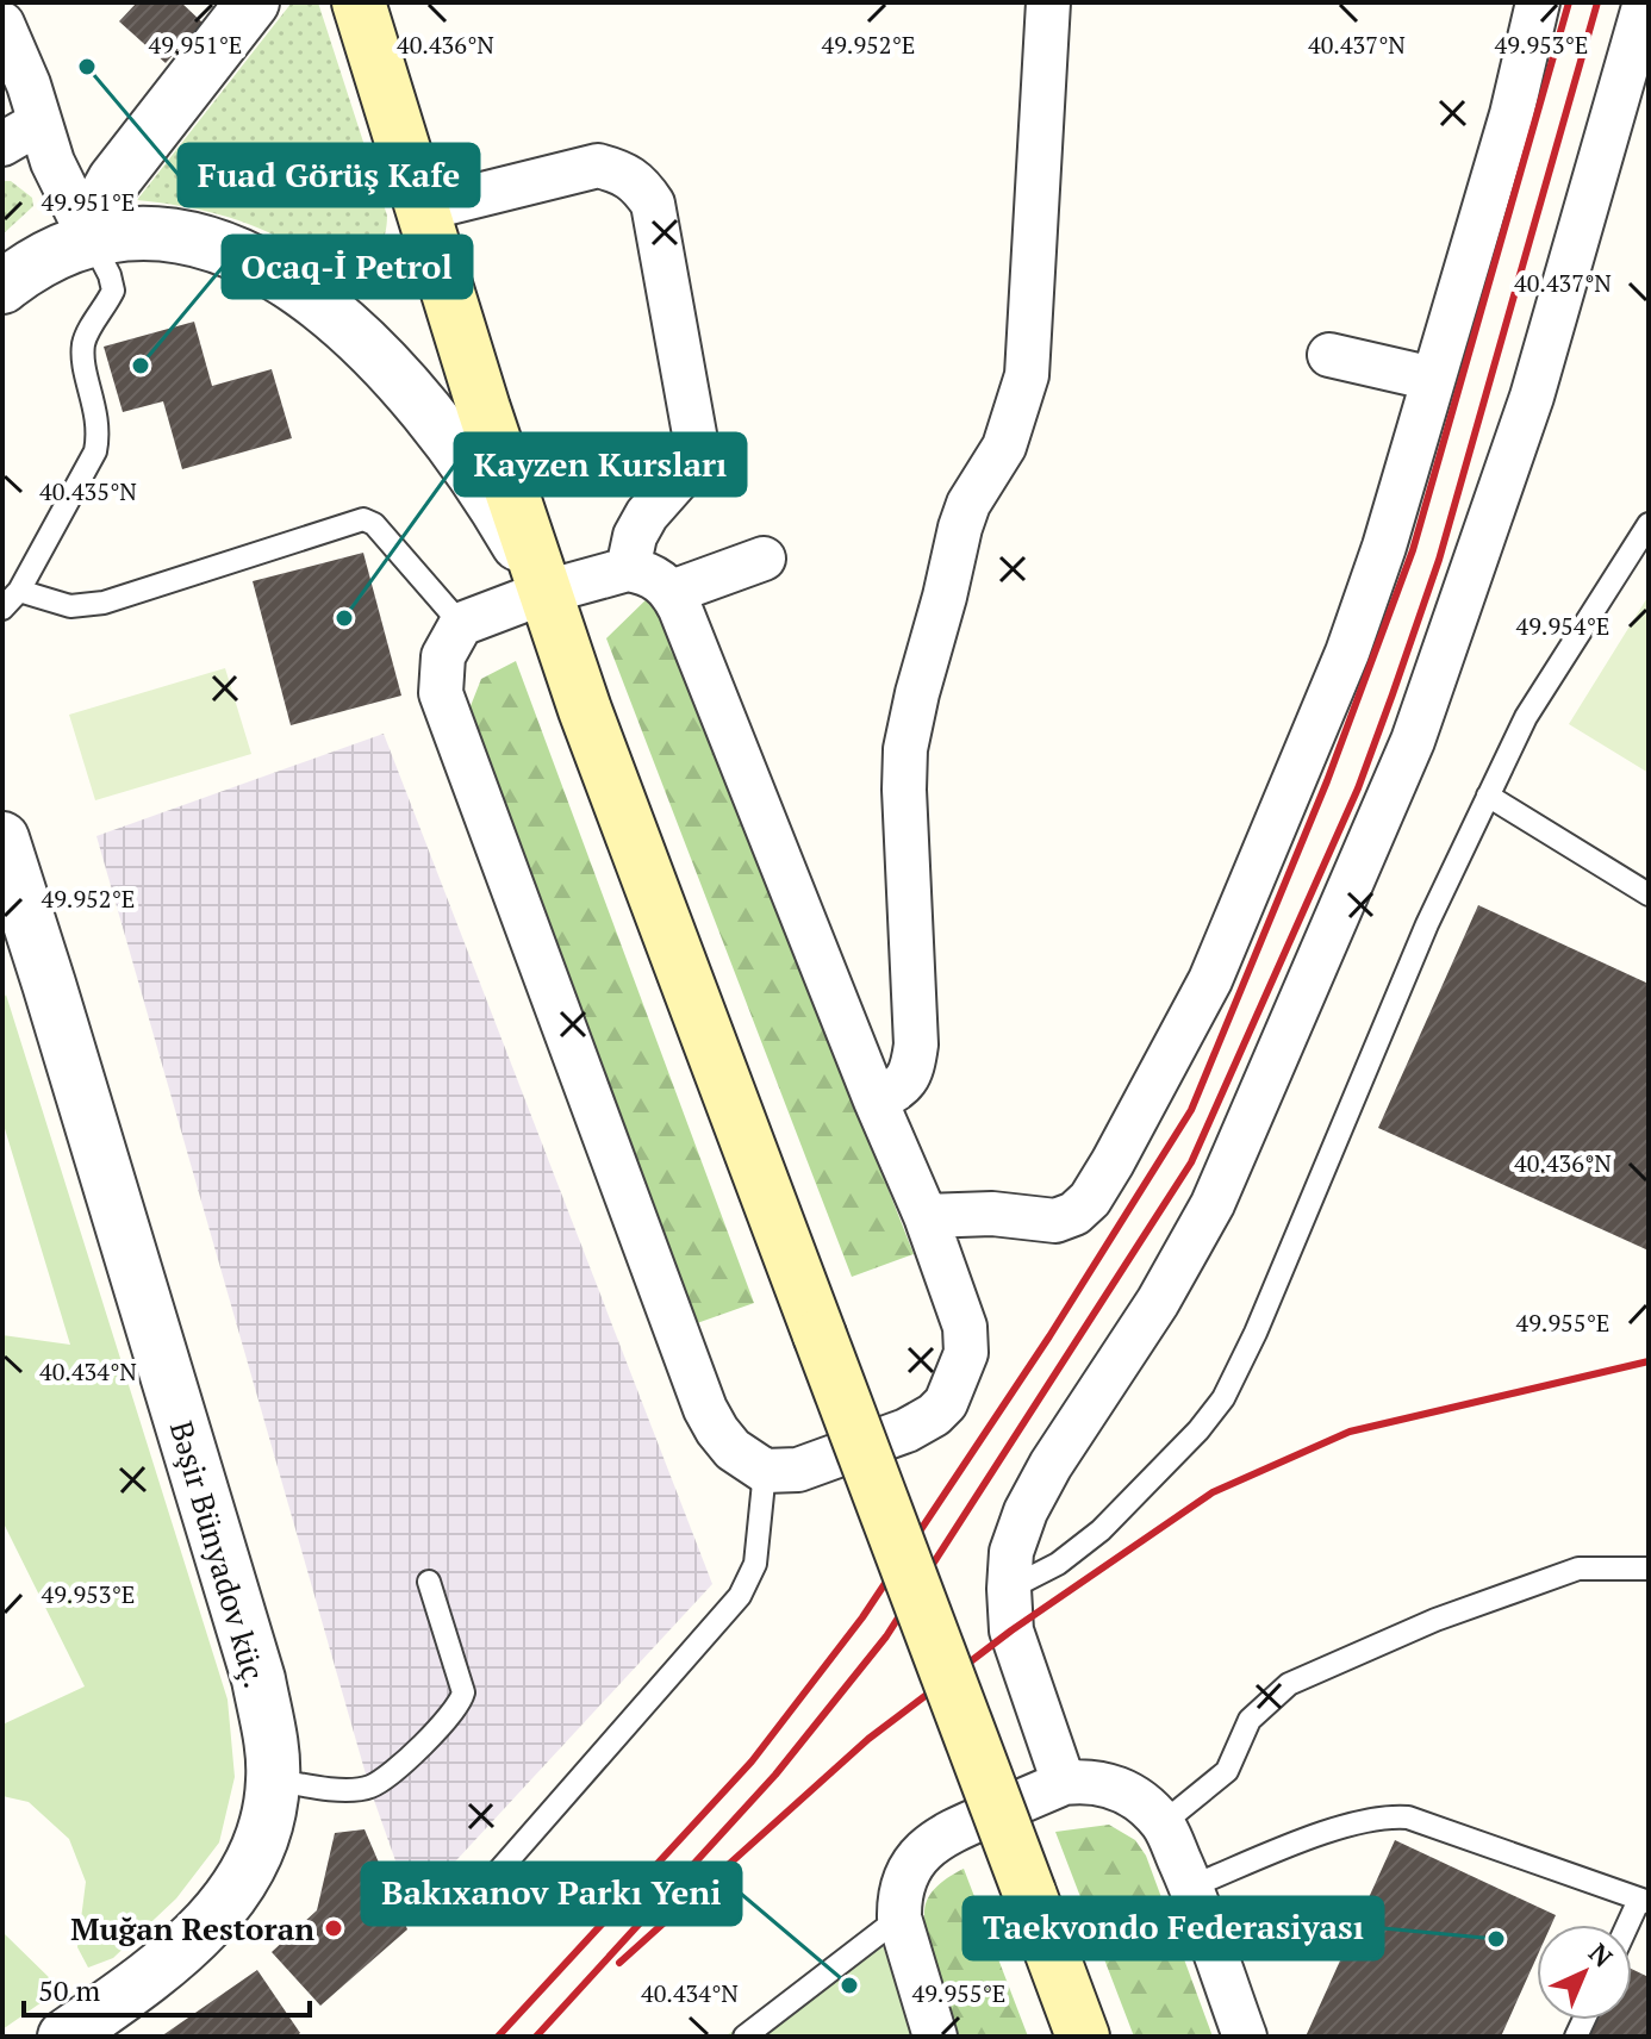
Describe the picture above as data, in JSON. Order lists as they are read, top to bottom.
{
  "streets": {
    "street": ["Bəşir Bünyadov küç."]
  },
  "places": [
    "Fuad Görüş Kafe",
    "Ocaq-İ Petrol",
    "Kayzen Kursları",
    "Muğan Restoran",
    "Taekvondo Federasiyası",
    "Bakıxanov Parkı Yeni"
  ],
  "scale_bar": "50 m",
  "north": "top right",
  "coordinates": [
    "40.436°N",
    "40.437°N",
    "49.951°E",
    "49.952°E",
    "49.953°E",
    "40.435°N",
    "49.954°E",
    "49.955°E",
    "40.434°N"
  ]
}
